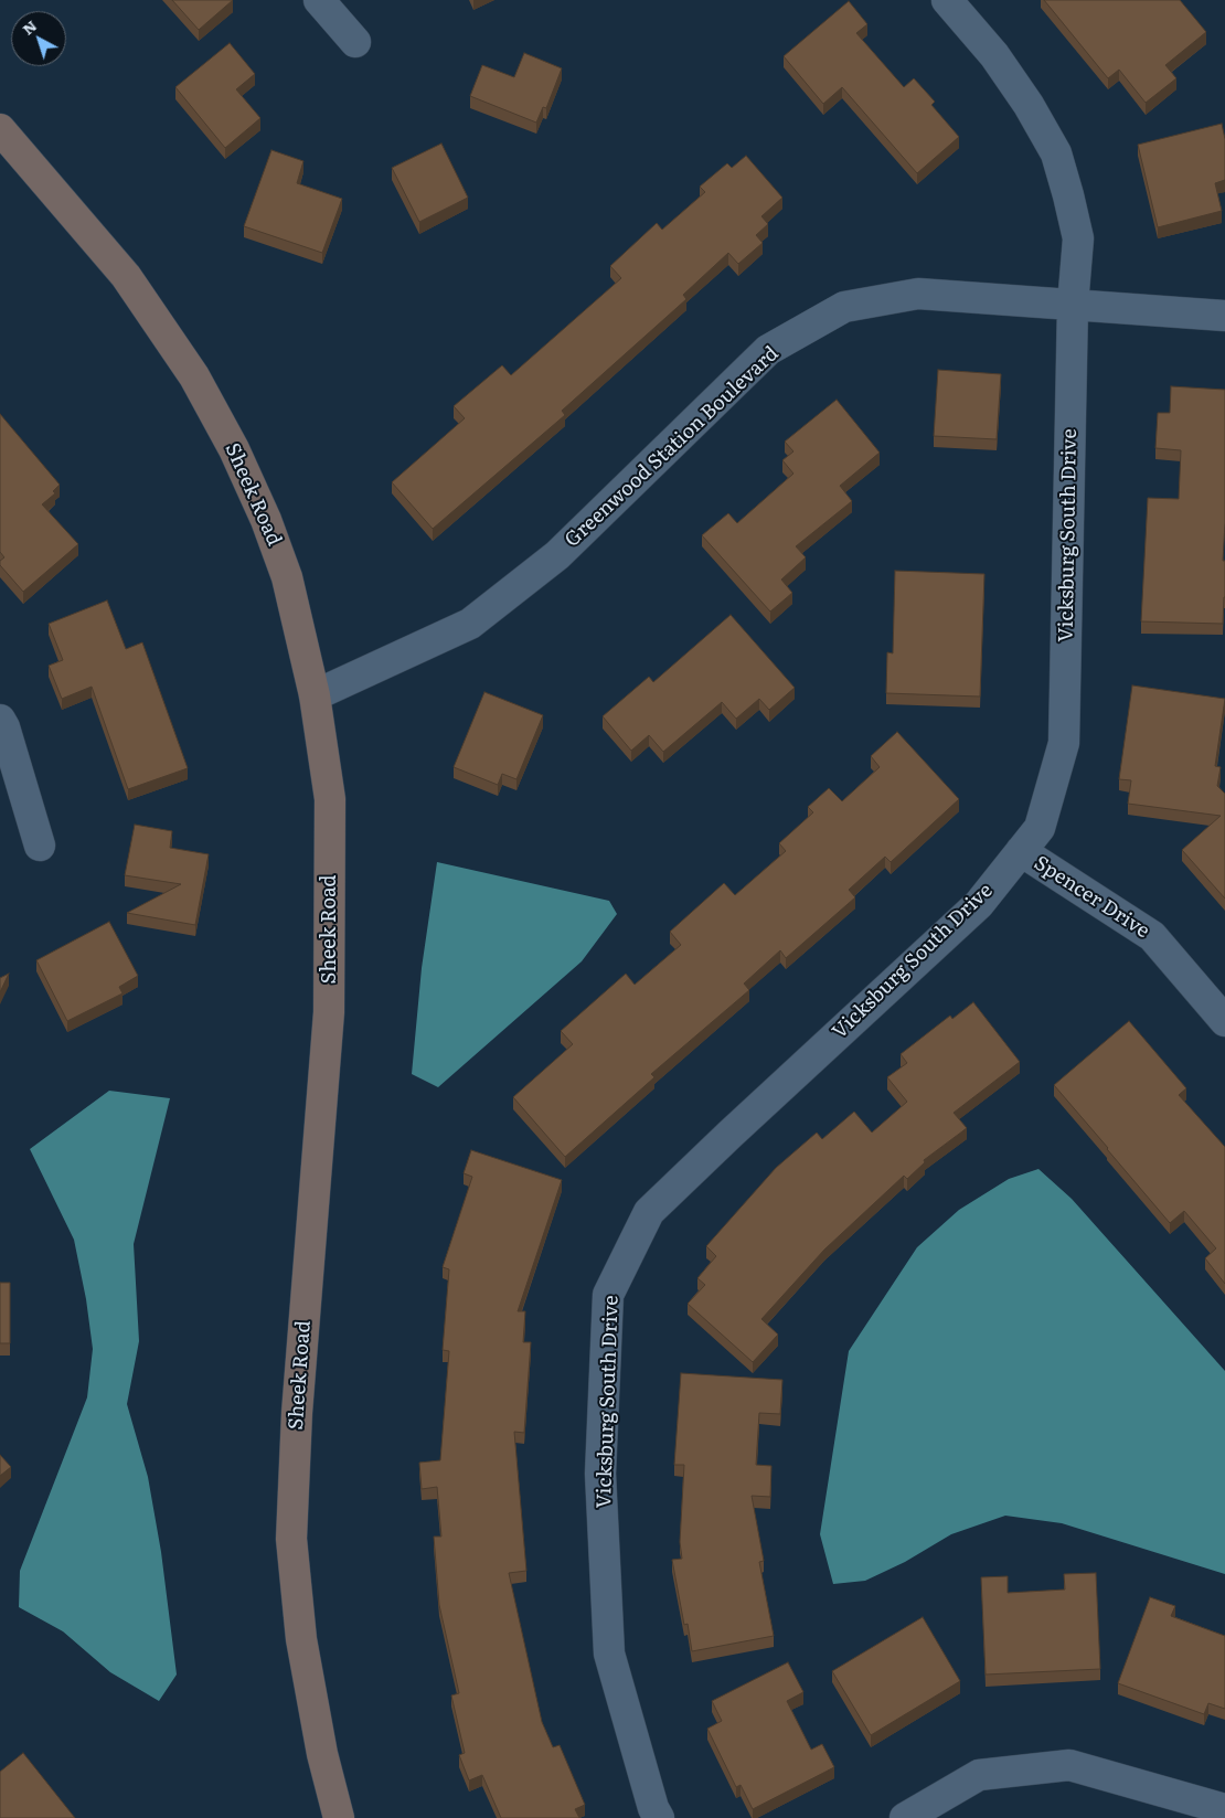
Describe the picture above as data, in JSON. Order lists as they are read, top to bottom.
{
  "streets": {
    "street": [
      "Greenwood Station Boulevard",
      "Sheek Road",
      "Vicksburg South Drive",
      "Spencer Drive"
    ]
  },
  "crossings": [
    ["Greenwood Station Boulevard", "Sheek Road"],
    ["Greenwood Station Boulevard", "Vicksburg South Drive"],
    ["Vicksburg South Drive", "Spencer Drive"]
  ],
  "north": "top left"
}
